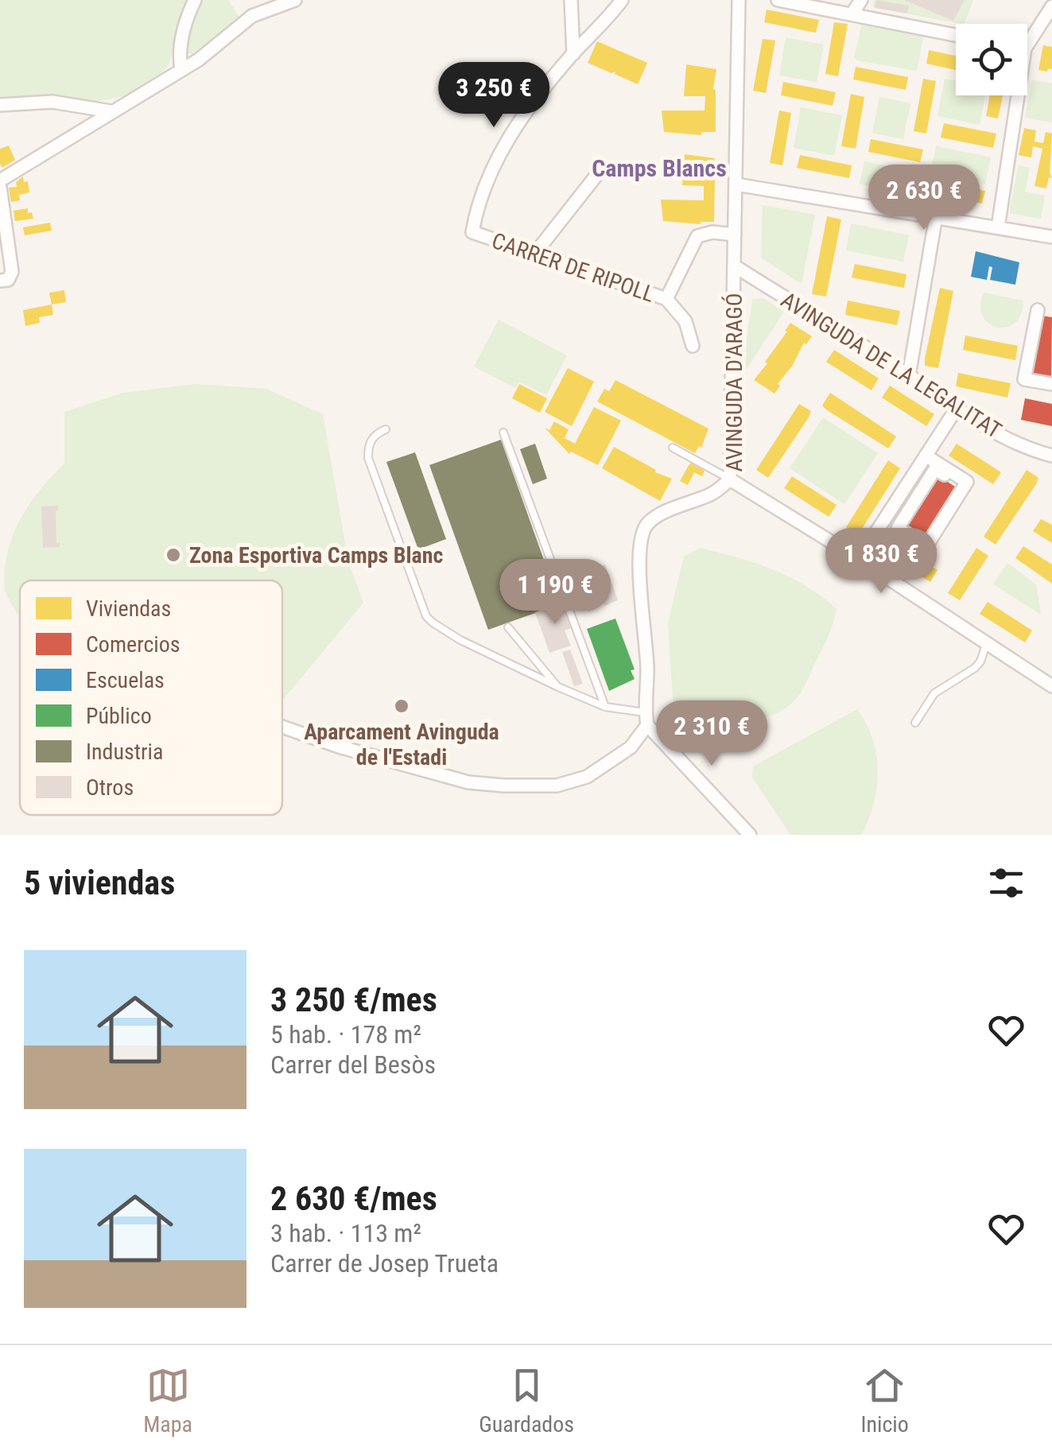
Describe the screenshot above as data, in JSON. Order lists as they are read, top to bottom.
{
  "streets": {
    "street": ["CARRER DE RIPOLL", "AVINGUDA DE LA LEGALITAT", "AVINGUDA D'ARAGÓ"]
  },
  "crossings": [
    ["AVINGUDA DE LA LEGALITAT", "AVINGUDA D'ARAGÓ"]
  ],
  "districts": ["Camps Blancs"],
  "places": ["Zona Esportiva Camps Blanc", "Aparcament Avinguda de l'Estadi"],
  "legend": [
    "Viviendas",
    "Comercios",
    "Escuelas",
    "Público",
    "Industria",
    "Otros"
  ],
  "page": {
    "price": [
      "3 250 €",
      "2 630 €",
      "1 830 €",
      "1 190 €",
      "2 310 €"
    ],
    "heading": "5 viviendas",
    "list": [
      {
        "name": "3 250 €/mes",
        "note": "5 hab. · 178 m² · Carrer del Besòs"
      },
      {
        "name": "2 630 €/mes",
        "note": "3 hab. · 113 m² · Carrer de Josep Trueta"
      }
    ],
    "tabs": ["Mapa", "Guardados", "Inicio"]
  }
}
